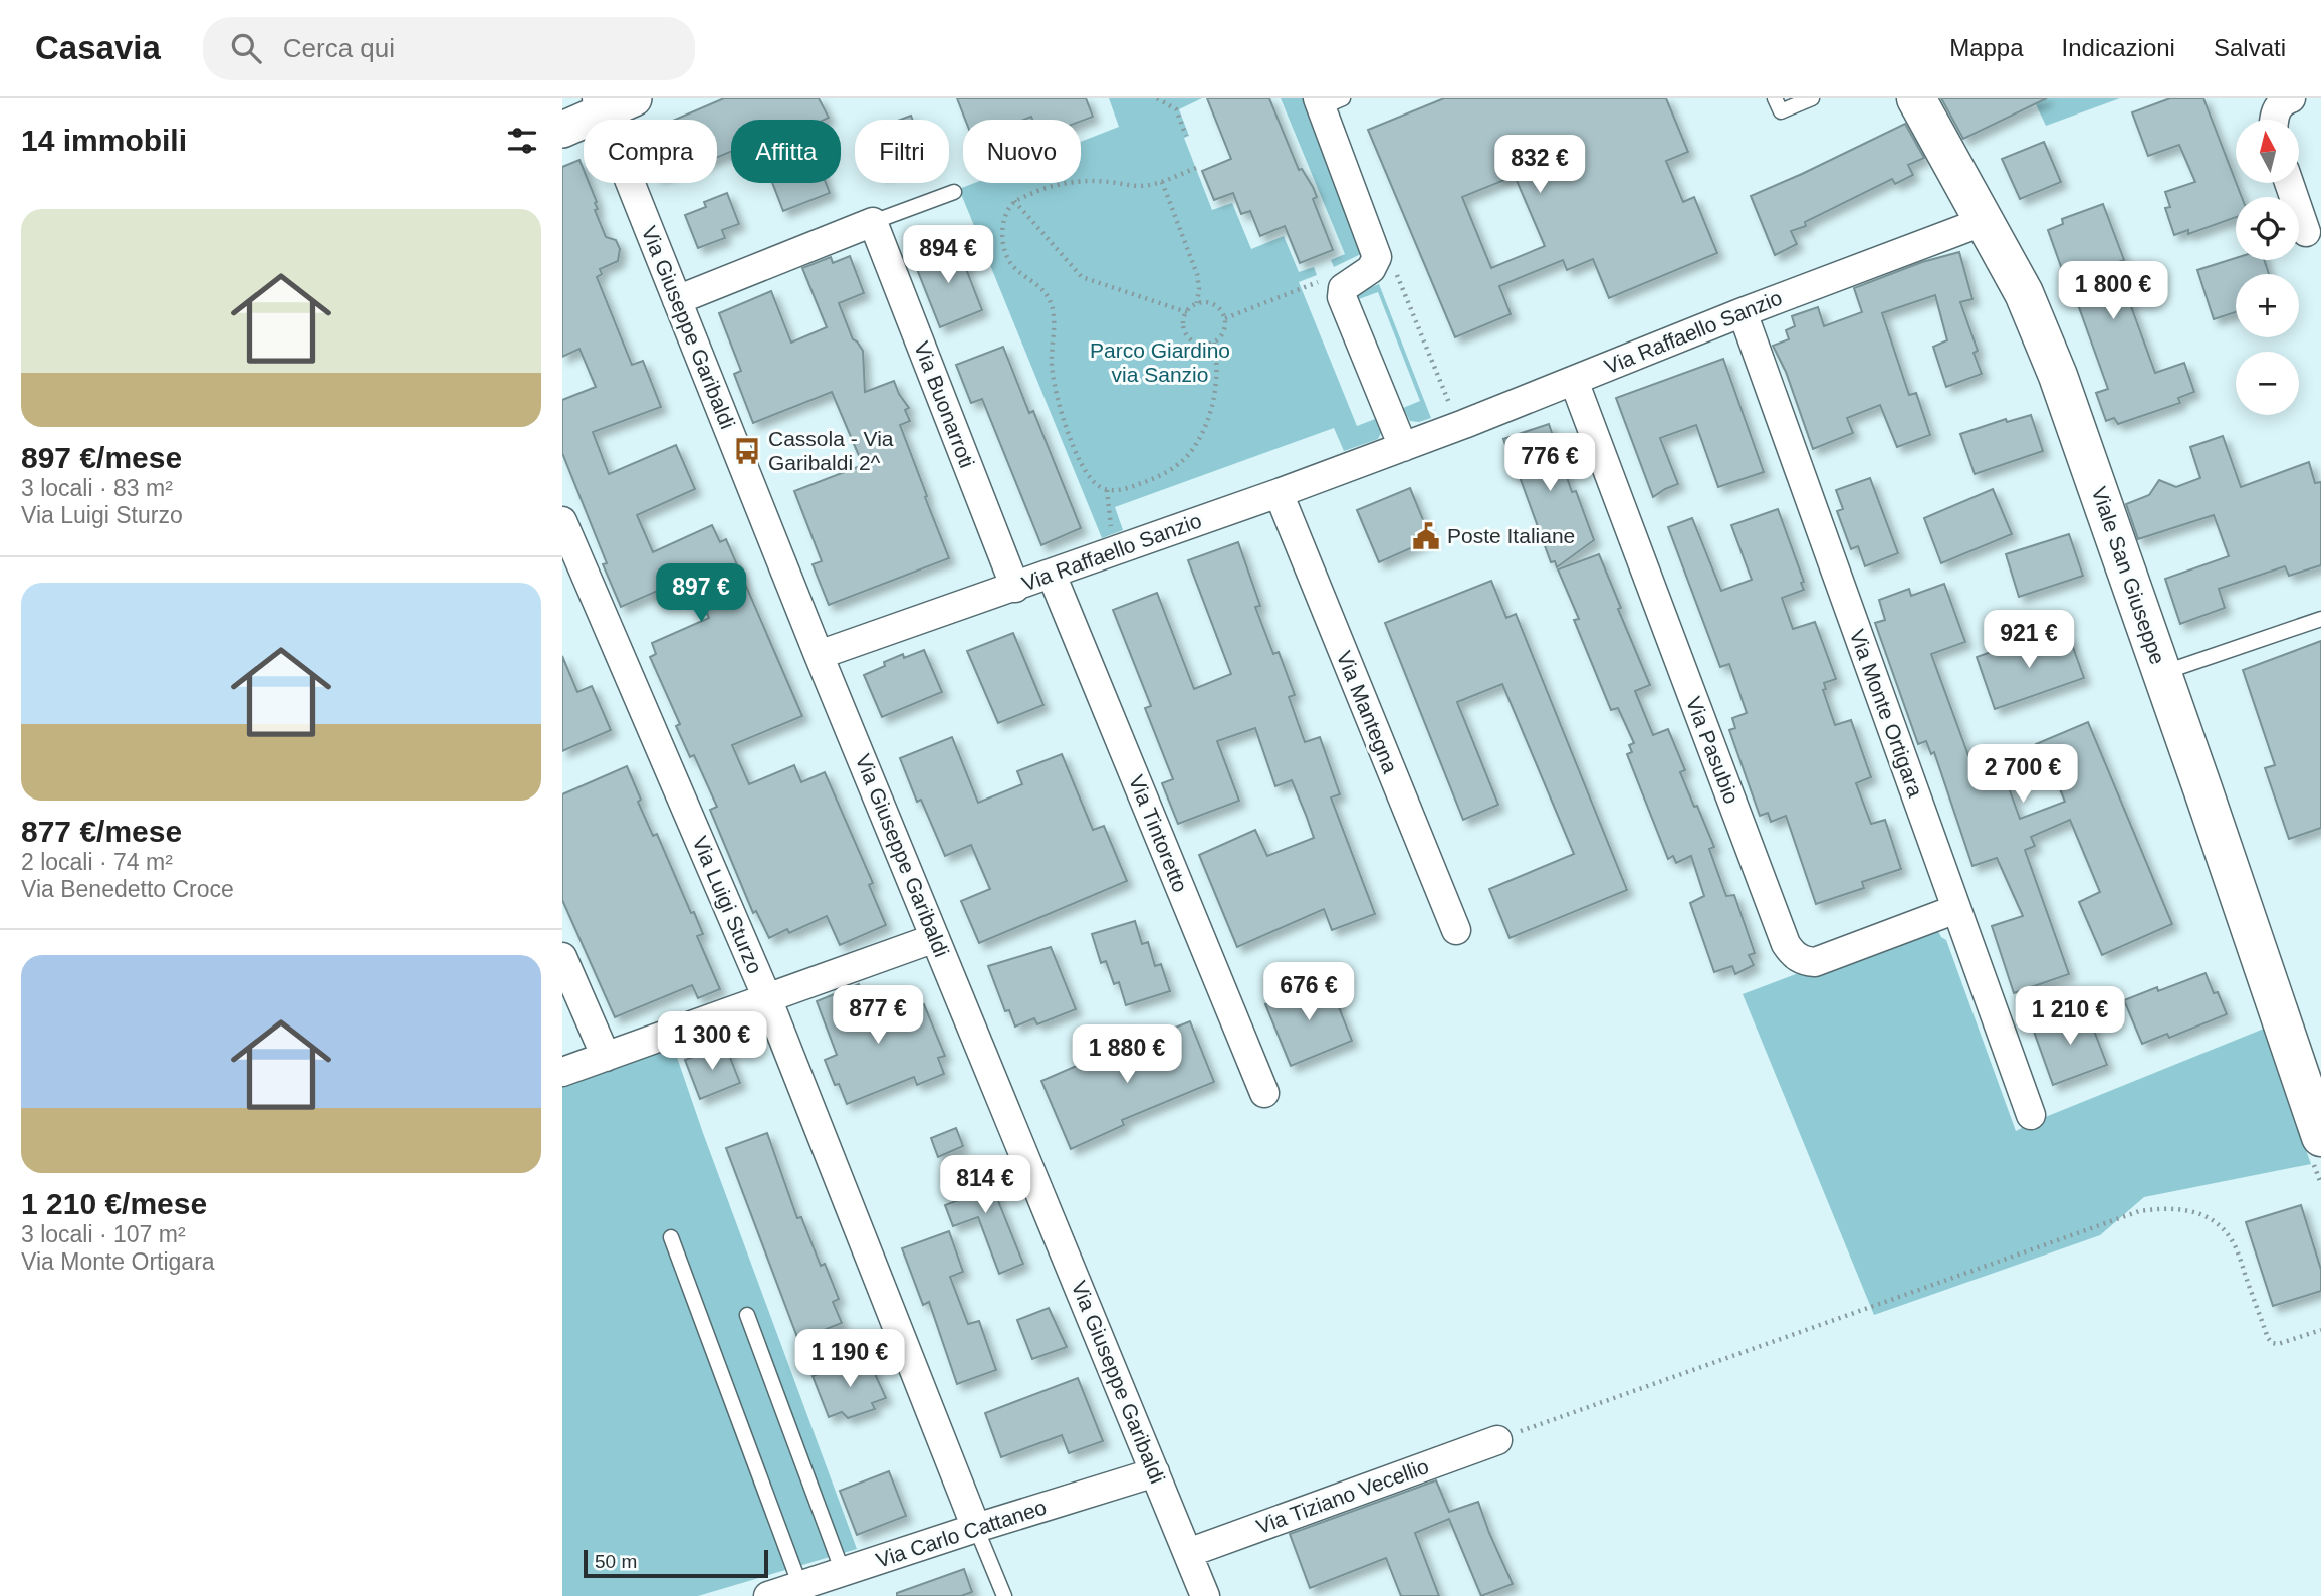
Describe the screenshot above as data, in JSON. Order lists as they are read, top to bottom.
{
  "streets": {
    "main road": ["Viale San Giuseppe"],
    "street": [
      "Via Giuseppe Garibaldi",
      "Via Raffaello Sanzio",
      "Via Buonarroti",
      "Via Mantegna",
      "Via Monte Ortigara",
      "Via Pasubio",
      "Via Tintoretto",
      "Via Luigi Sturzo",
      "Via Tiziano Vecellio",
      "Via Carlo Cattaneo"
    ]
  },
  "crossings": [
    ["Via Giuseppe Garibaldi", "Via Raffaello Sanzio"],
    ["Via Giuseppe Garibaldi", "Via Tiziano Vecellio"],
    ["Via Giuseppe Garibaldi", "Via Carlo Cattaneo"],
    ["Via Raffaello Sanzio", "Via Buonarroti"],
    ["Via Raffaello Sanzio", "Viale San Giuseppe"],
    ["Via Raffaello Sanzio", "Via Mantegna"],
    ["Via Raffaello Sanzio", "Via Monte Ortigara"],
    ["Via Raffaello Sanzio", "Via Pasubio"],
    ["Via Raffaello Sanzio", "Via Tintoretto"],
    ["Via Monte Ortigara", "Via Pasubio"],
    ["Via Luigi Sturzo", "Via Carlo Cattaneo"]
  ],
  "parks": ["Parco Giardino via Sanzio"],
  "places": {
    "bus stop": ["Cassola - Via Garibaldi 2^"],
    "public building": ["Poste Italiane"]
  },
  "scale_bar": "50 m",
  "north": "top",
  "page": {
    "header": "Casavia",
    "search": "Cerca qui",
    "nav": ["Mappa", "Indicazioni", "Salvati"],
    "heading": "14 immobili",
    "map_buttons": ["+", "−"],
    "chip": [
      "Compra",
      "Affitta",
      "Filtri",
      "Nuovo"
    ],
    "price": [
      "832 €",
      "894 €",
      "1 800 €",
      "776 €",
      "897 €",
      "921 €",
      "2 700 €",
      "676 €",
      "877 €",
      "1 210 €",
      "1 300 €",
      "1 880 €",
      "814 €",
      "1 190 €"
    ],
    "list": [
      {
        "name": "897 €/mese",
        "note": "3 locali · 83 m² · Via Luigi Sturzo"
      },
      {
        "name": "877 €/mese",
        "note": "2 locali · 74 m² · Via Benedetto Croce"
      },
      {
        "name": "1 210 €/mese",
        "note": "3 locali · 107 m² · Via Monte Ortigara"
      }
    ],
    "scale": "50 m"
  }
}
